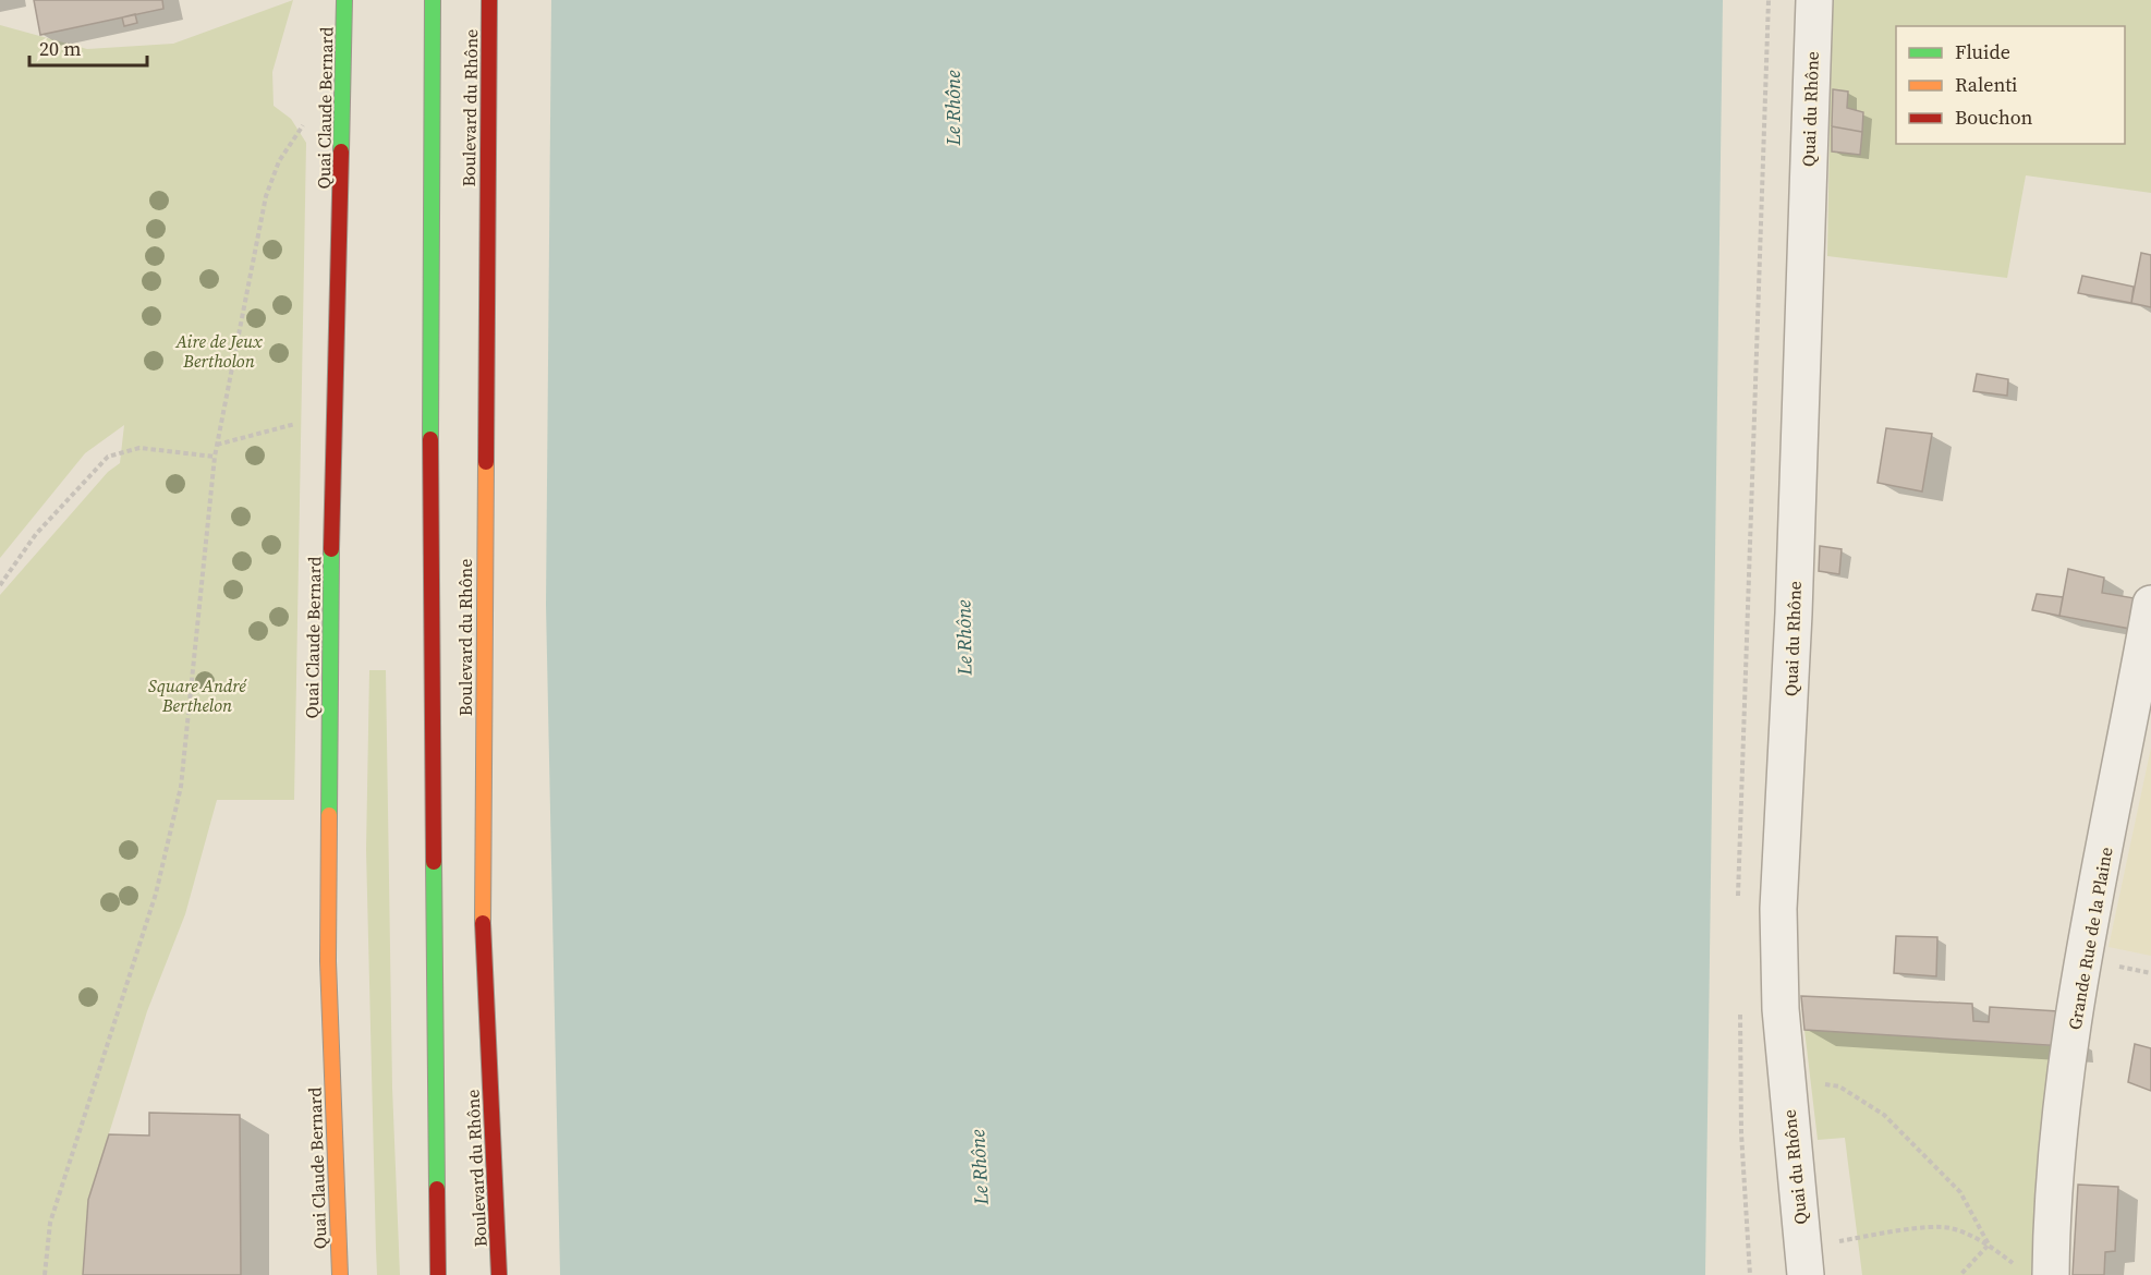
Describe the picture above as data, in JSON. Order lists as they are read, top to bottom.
{
  "streets": {
    "main road": ["Quai Claude Bernard", "Boulevard du Rhône"],
    "street": ["Quai du Rhône", "Grande Rue de la Plaine"]
  },
  "water": ["Le Rhône"],
  "parks": ["Aire de Jeux Bertholon", "Square André Berthelon"],
  "legend": ["Fluide", "Ralenti", "Bouchon"],
  "scale_bar": "20 m"
}
